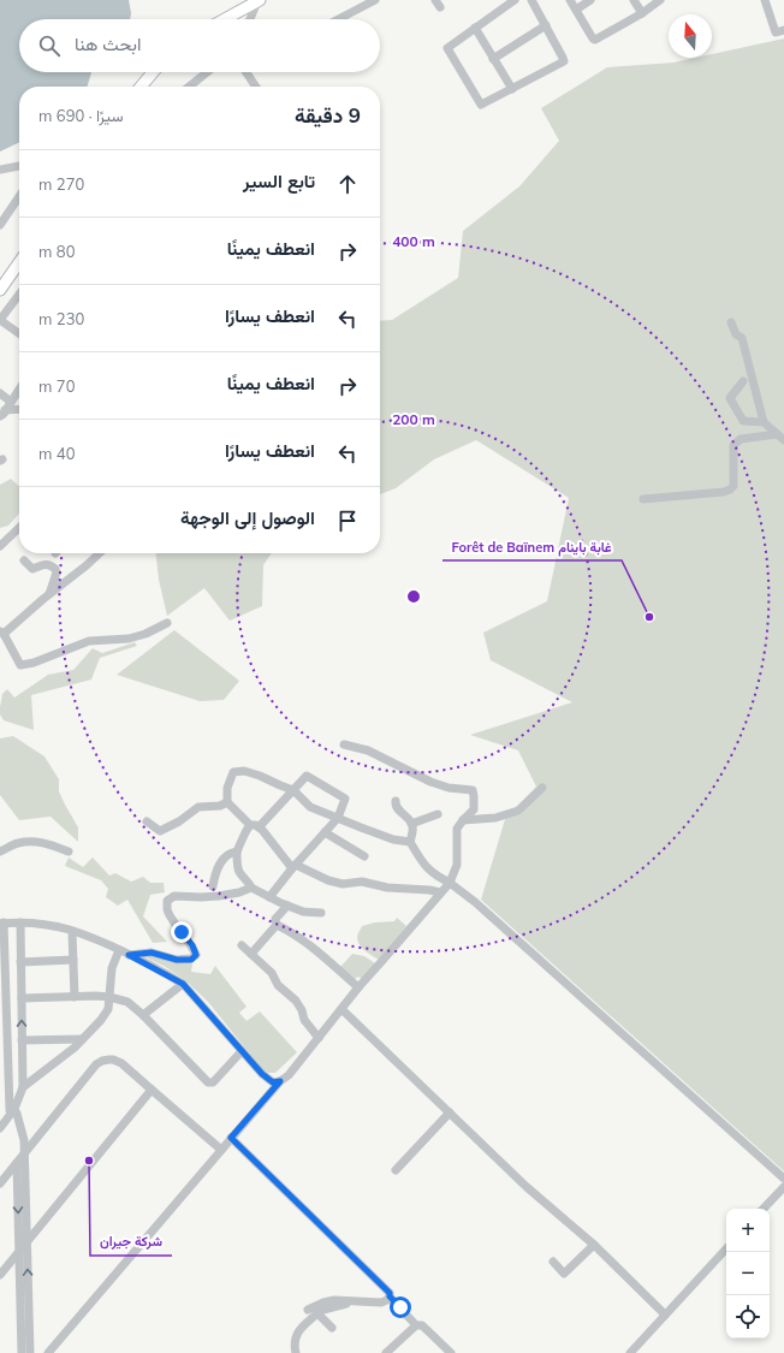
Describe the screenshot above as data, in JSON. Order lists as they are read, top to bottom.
{
  "places": ["Forêt de Baïnem غابة باينام", "شركة جيران"],
  "north": "top",
  "page": {
    "search": "ابحث هنا",
    "heading": ["9 دقيقة", "سيرًا · 690 m"],
    "list": [
      ["تابع السير", "270 m"],
      ["انعطف يمينًا", "80 m"],
      ["انعطف يسارًا", "230 m"],
      ["انعطف يمينًا", "70 m"],
      ["انعطف يسارًا", "40 m"],
      "الوصول إلى الوجهة"
    ],
    "map_buttons": ["+", "−"]
  },
  "rings": ["400 m", "200 m"]
}
